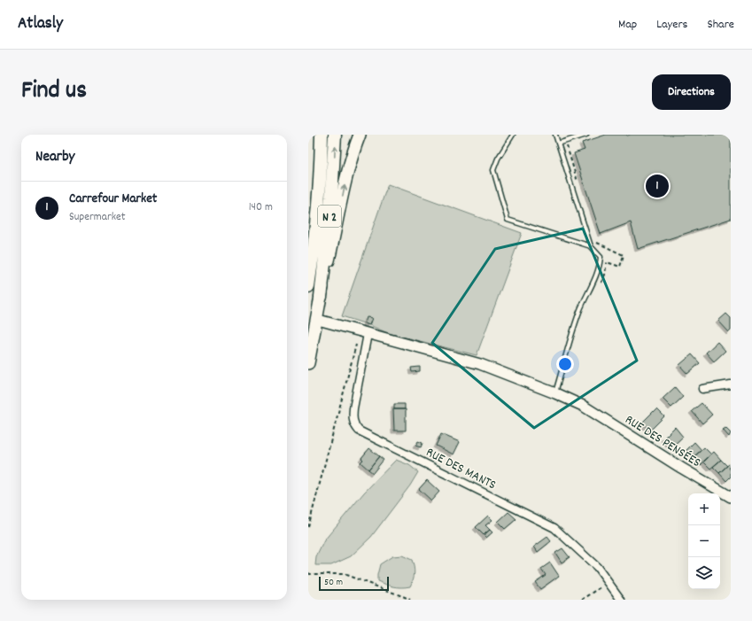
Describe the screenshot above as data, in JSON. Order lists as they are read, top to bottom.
{
  "streets": {
    "highway": ["N 2"],
    "street": ["RUE DES PENSÉES", "RUE DES MANTS"]
  },
  "crossings": [
    ["RUE DES PENSÉES", "RUE DES MANTS"]
  ],
  "scale_bar": "50 m",
  "page": {
    "header": "Atlasly",
    "nav": ["Map", "Layers", "Share"],
    "title": "Find us",
    "buttons": "Directions",
    "heading": "Nearby",
    "pins": "1",
    "list": [
      {
        "mark": "1",
        "name": "Carrefour Market",
        "note": "Supermarket",
        "value": "140 m"
      }
    ],
    "map_buttons": ["+", "−"],
    "scale": "50 m"
  }
}
